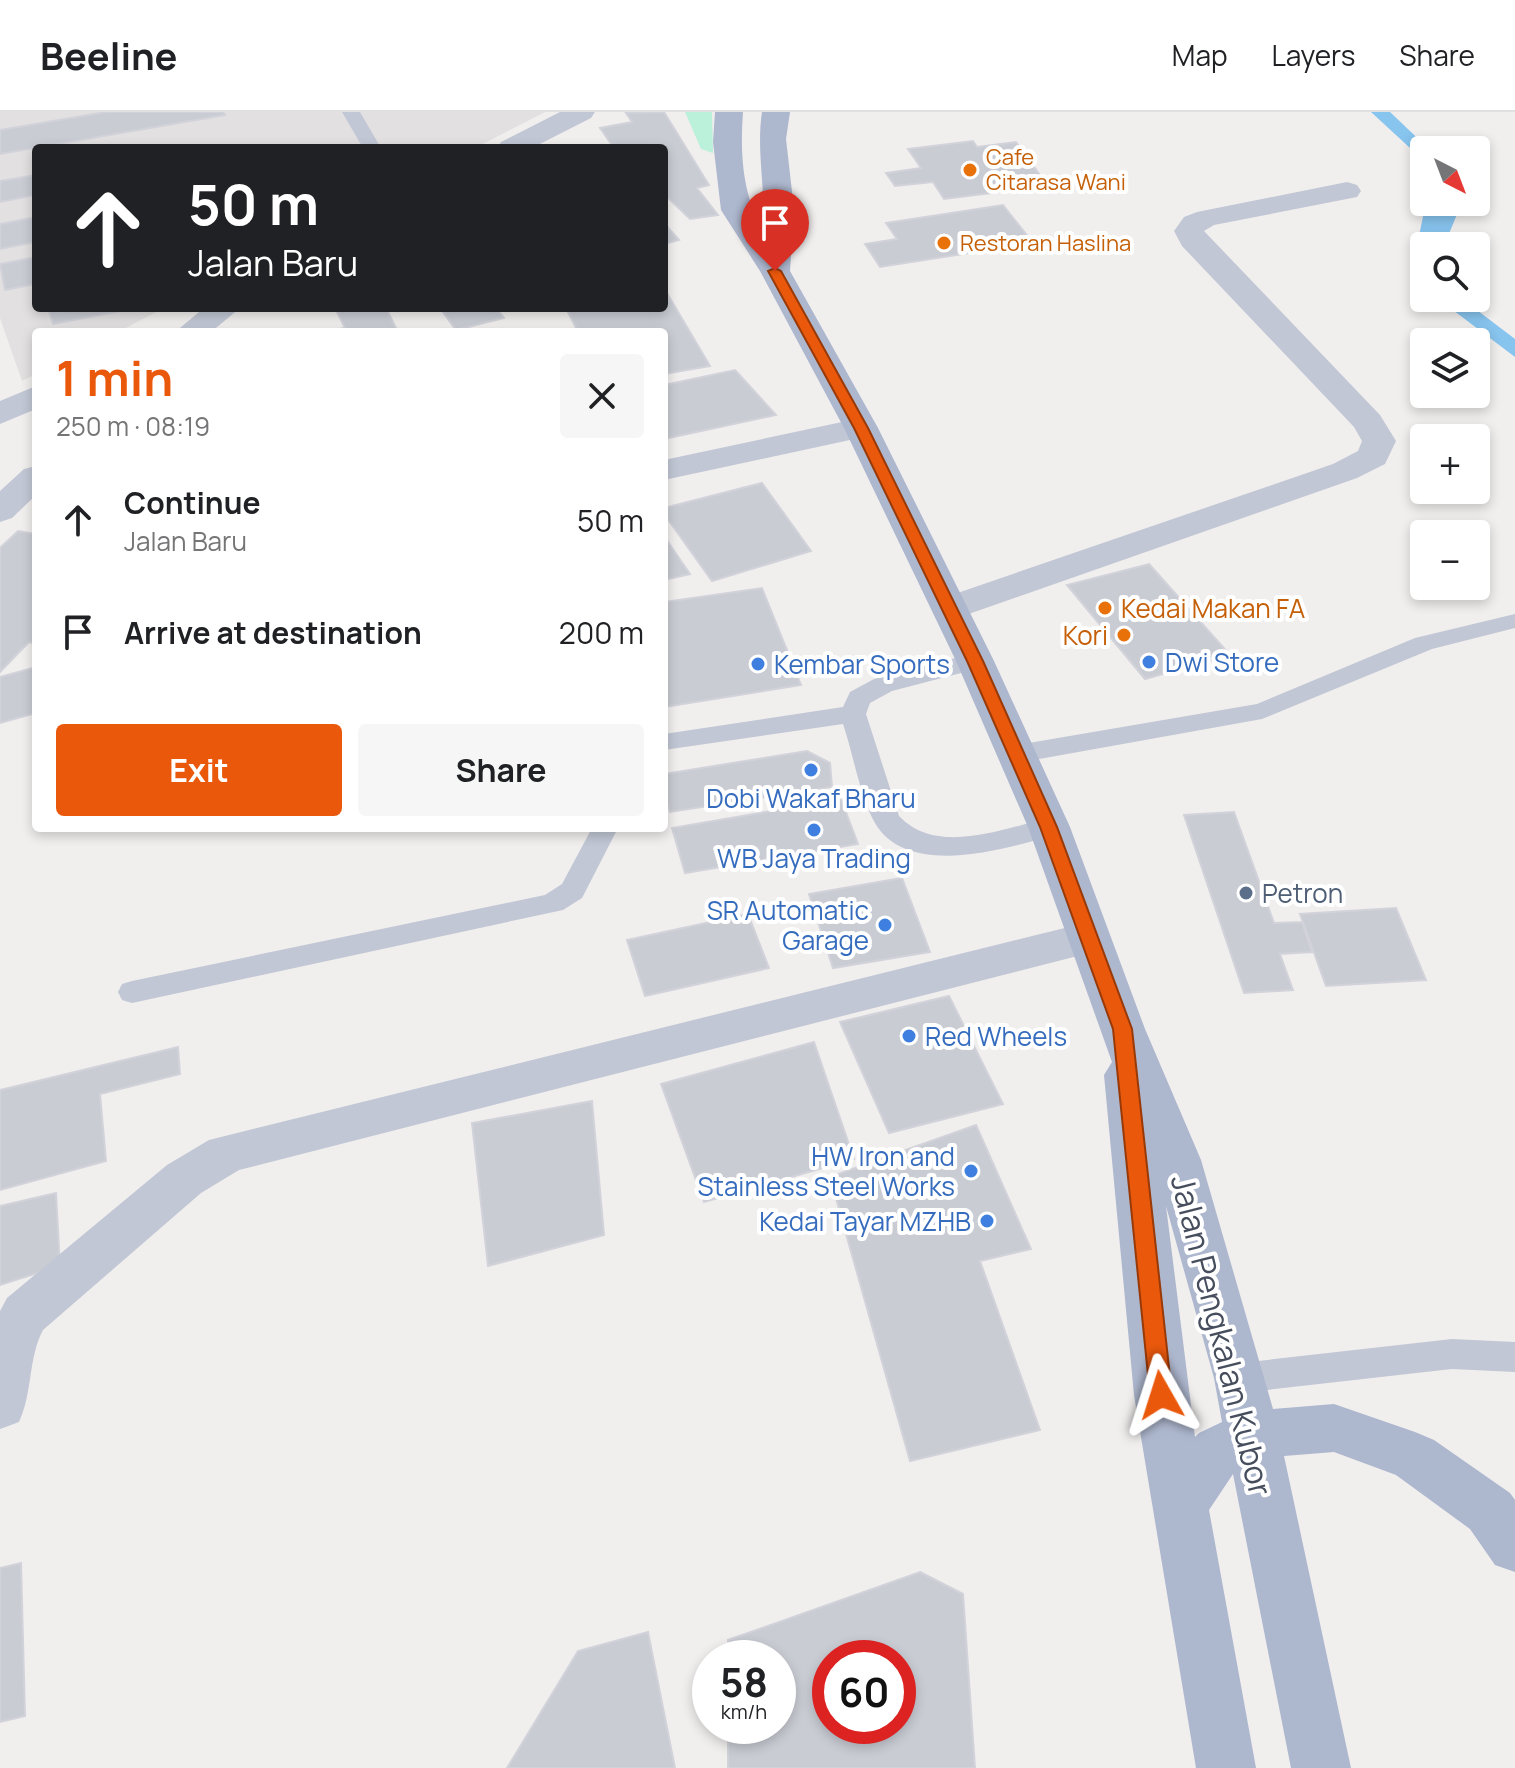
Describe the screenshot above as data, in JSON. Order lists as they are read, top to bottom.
{
  "streets": {
    "main road": ["Jalan Pengkalan Kubor"]
  },
  "places": [
    "Cafe Citarasa Wani",
    "Restoran Haslina",
    "Kedai Makan FA",
    "Kori",
    "Dwi Store",
    "Kembar Sports",
    "Dobi Wakaf Bharu",
    "WB Jaya Trading",
    "Petron",
    "SR Automatic Garage",
    "Red Wheels",
    "HW Iron and Stainless Steel Works",
    "Kedai Tayar MZHB"
  ],
  "north": "bottom right",
  "page": {
    "header": "Beeline",
    "nav": ["Map", "Layers", "Share"],
    "map_buttons": ["+", "−"],
    "turn": ["50 m", "Jalan Baru"],
    "heading": ["1 min", "250 m · 08:19"],
    "list": [
      {
        "name": "Continue",
        "note": "Jalan Baru",
        "value": "50 m"
      },
      {
        "name": "Arrive at destination",
        "value": "200 m"
      }
    ],
    "buttons": ["Exit", "Share"],
    "speed": "58 km/h",
    "limit": "60"
  }
}
